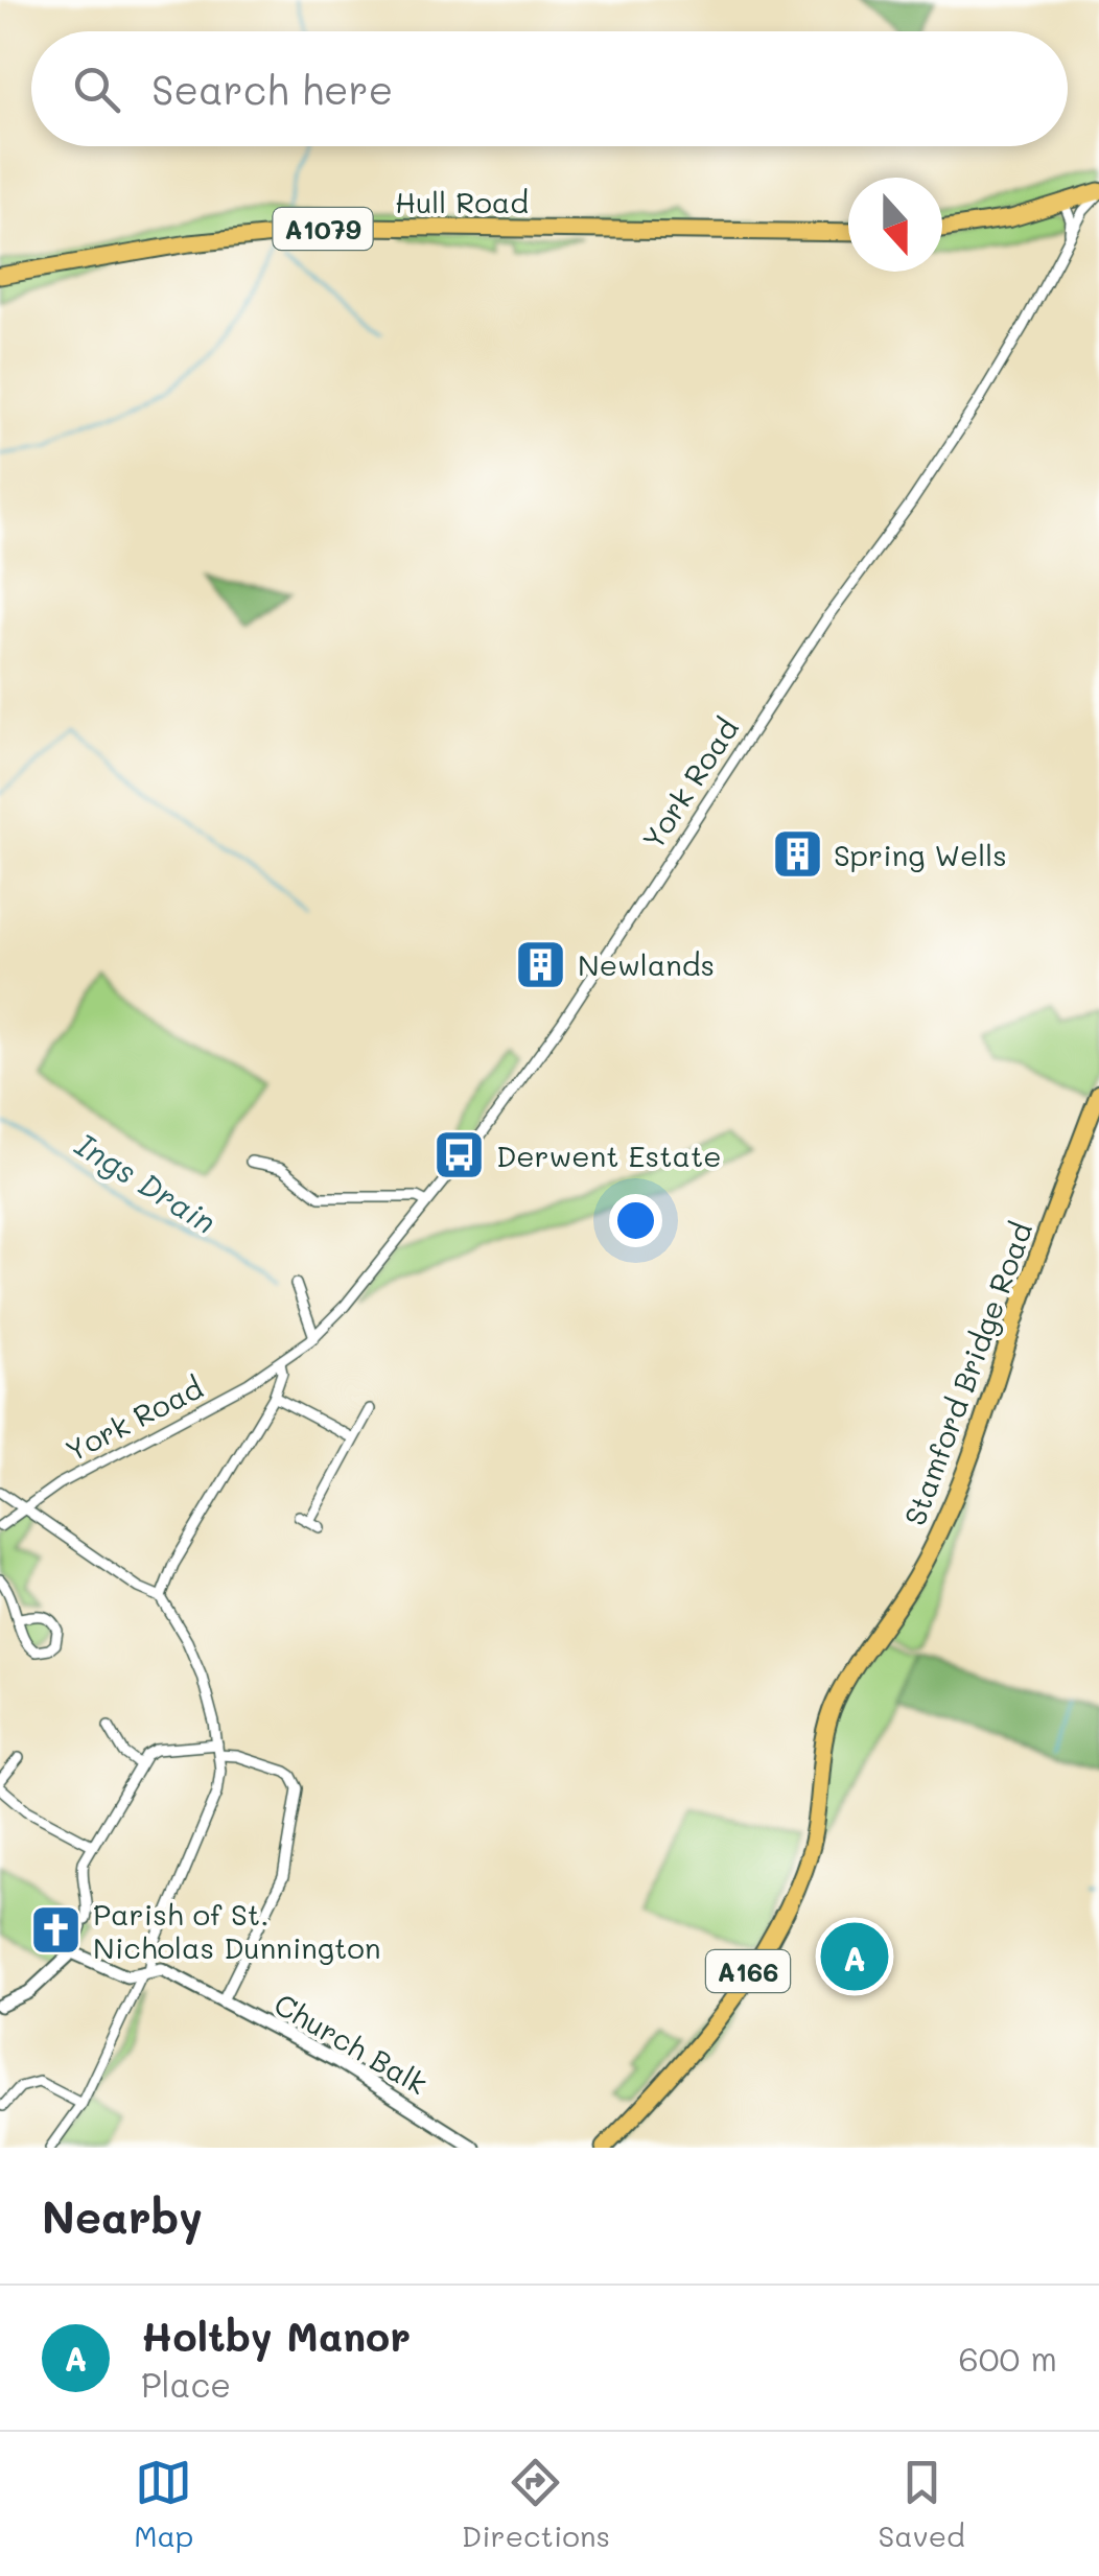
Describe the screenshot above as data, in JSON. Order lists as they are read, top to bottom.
{
  "streets": {
    "highway": [
      "Hull Road",
      "A1079",
      "Stamford Bridge Road",
      "A166"
    ],
    "street": ["York Road", "Church Balk"]
  },
  "water": ["Ings Drain"],
  "places": {
    "building": ["Spring Wells", "Newlands"],
    "bus stop": ["Derwent Estate"],
    "church": ["Parish of St. Nicholas Dunnington"]
  },
  "north": "bottom",
  "page": {
    "search": "Search here",
    "pins": "A",
    "heading": "Nearby",
    "list": [
      {
        "mark": "A",
        "name": "Holtby Manor",
        "note": "Place",
        "value": "600 m"
      }
    ],
    "nav": ["Map", "Directions", "Saved"]
  }
}
